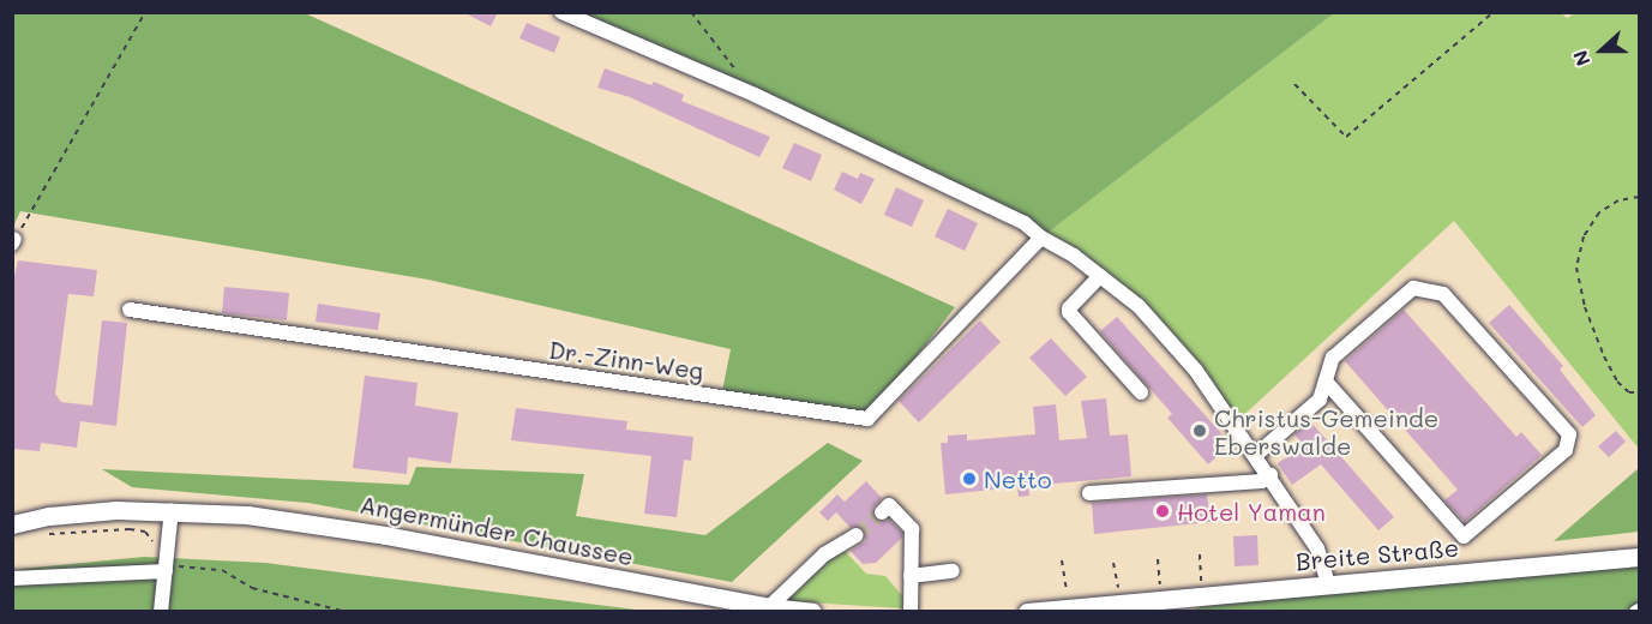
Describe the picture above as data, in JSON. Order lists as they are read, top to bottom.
{
  "streets": {
    "main road": ["Angermünder Chaussee", "Breite Straße"],
    "street": ["Dr.-Zinn-Weg"]
  },
  "places": ["Christus-Gemeinde Eberswalde", "Netto", "Hotel Yaman"],
  "north": "left"
}
